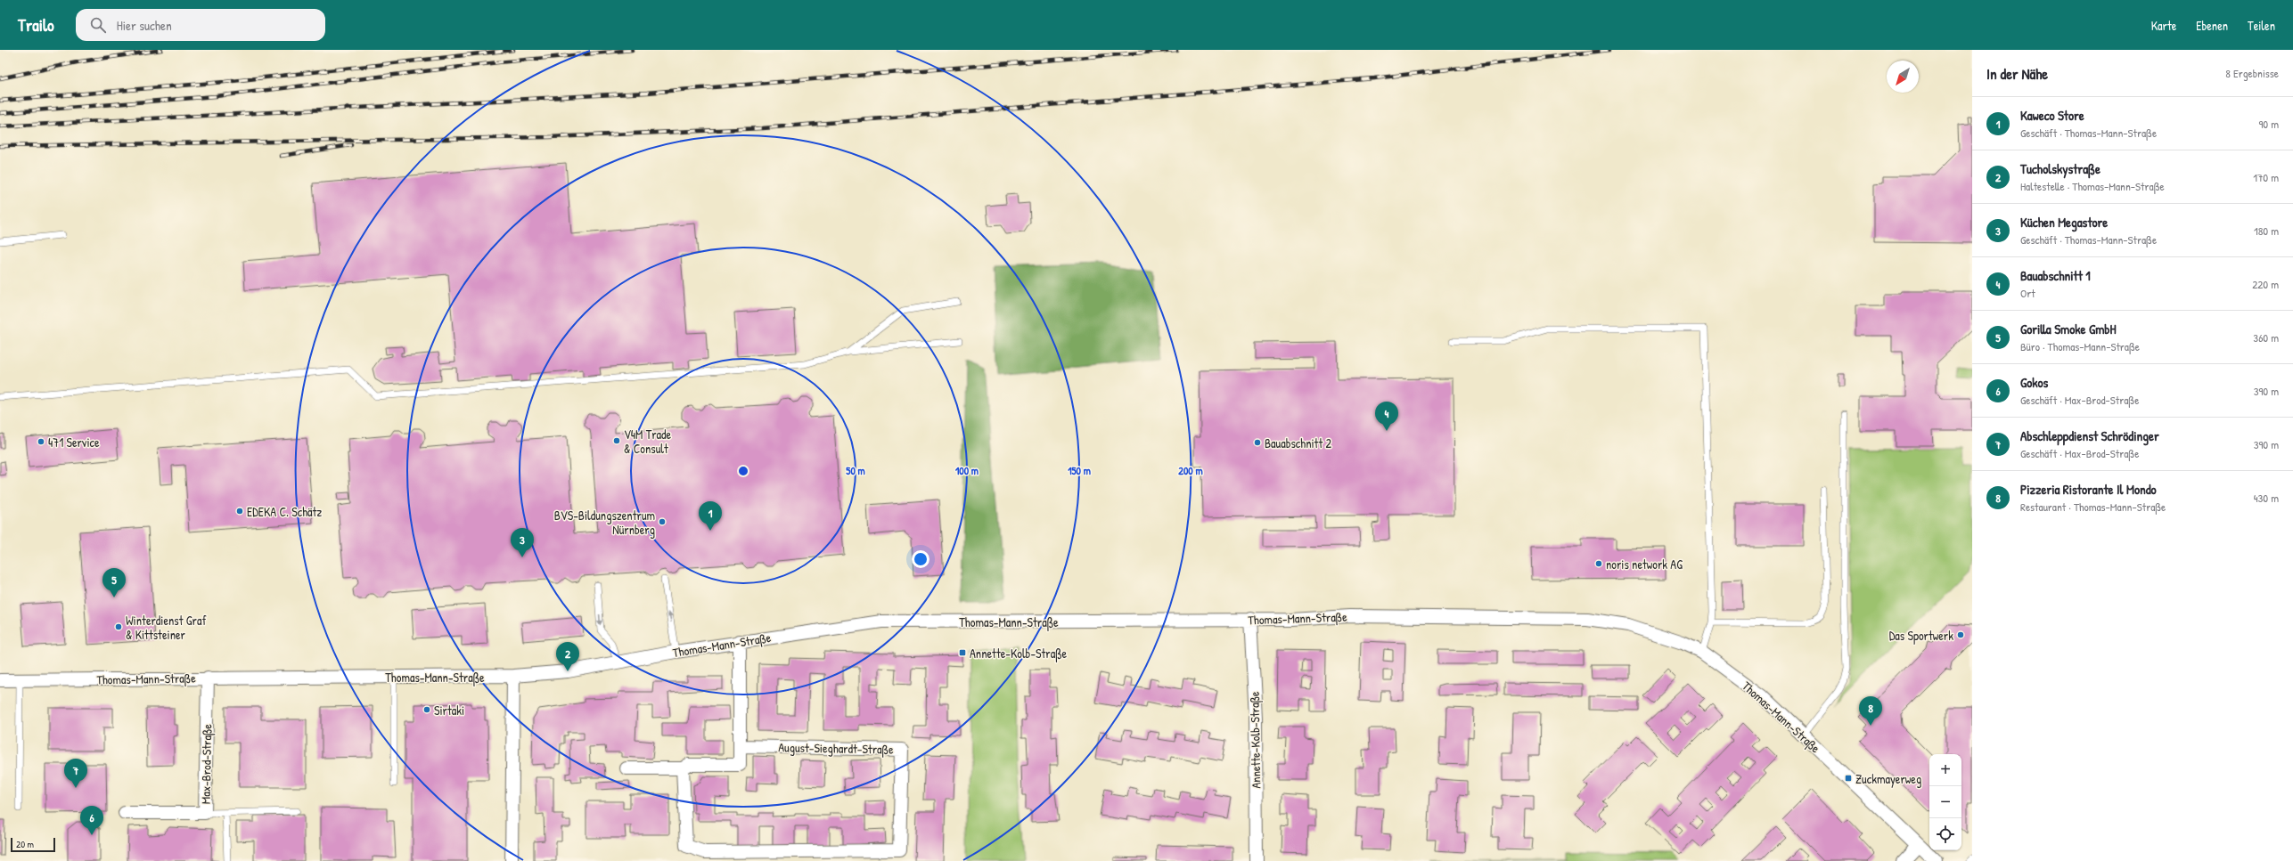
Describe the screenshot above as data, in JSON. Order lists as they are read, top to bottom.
{
  "streets": {
    "street": [
      "Thomas-Mann-Straße",
      "Annette-Kolb-Straße",
      "August-Sieghardt-Straße",
      "Max-Brod-Straße"
    ]
  },
  "crossings": [
    ["Thomas-Mann-Straße", "Annette-Kolb-Straße"],
    ["Thomas-Mann-Straße", "Max-Brod-Straße"]
  ],
  "places": {
    "other": [
      "V4M Trade & Consult",
      "471 Service",
      "Bauabschnitt 2",
      "EDEKA C. Schätz",
      "BVS-Bildungszentrum Nürnberg",
      "noris network AG",
      "Winterdienst Graf & Kittsteiner",
      "Das Sportwerk",
      "Sirtaki"
    ],
    "transit": ["Annette-Kolb-Straße", "Zuckmayerweg"]
  },
  "scale_bar": "20 m",
  "north": "bottom left",
  "page": {
    "header": "Trailo",
    "search": "Hier suchen",
    "nav": ["Karte", "Ebenen", "Teilen"],
    "heading": ["In der Nähe", "8 Ergebnisse"],
    "list": [
      {
        "mark": "1",
        "name": "Kaweco Store",
        "note": "Geschäft · Thomas-Mann-Straße",
        "value": "90 m"
      },
      {
        "mark": "2",
        "name": "Tucholskystraße",
        "note": "Haltestelle · Thomas-Mann-Straße",
        "value": "170 m"
      },
      {
        "mark": "3",
        "name": "Küchen Megastore",
        "note": "Geschäft · Thomas-Mann-Straße",
        "value": "180 m"
      },
      {
        "mark": "4",
        "name": "Bauabschnitt 1",
        "note": "Ort",
        "value": "220 m"
      },
      {
        "mark": "5",
        "name": "Gorilla Smoke GmbH",
        "note": "Büro · Thomas-Mann-Straße",
        "value": "360 m"
      },
      {
        "mark": "6",
        "name": "Gokos",
        "note": "Geschäft · Max-Brod-Straße",
        "value": "390 m"
      },
      {
        "mark": "7",
        "name": "Abschleppdienst Schrödinger",
        "note": "Geschäft · Max-Brod-Straße",
        "value": "390 m"
      },
      {
        "mark": "8",
        "name": "Pizzeria Ristorante Il Mondo",
        "note": "Restaurant · Thomas-Mann-Straße",
        "value": "430 m"
      }
    ],
    "pins": [
      "4",
      "1",
      "3",
      "5",
      "2",
      "8",
      "7",
      "6"
    ],
    "map_buttons": ["+", "−"],
    "scale": "20 m"
  },
  "rings": [
    "50 m",
    "100 m",
    "150 m",
    "200 m"
  ]
}
